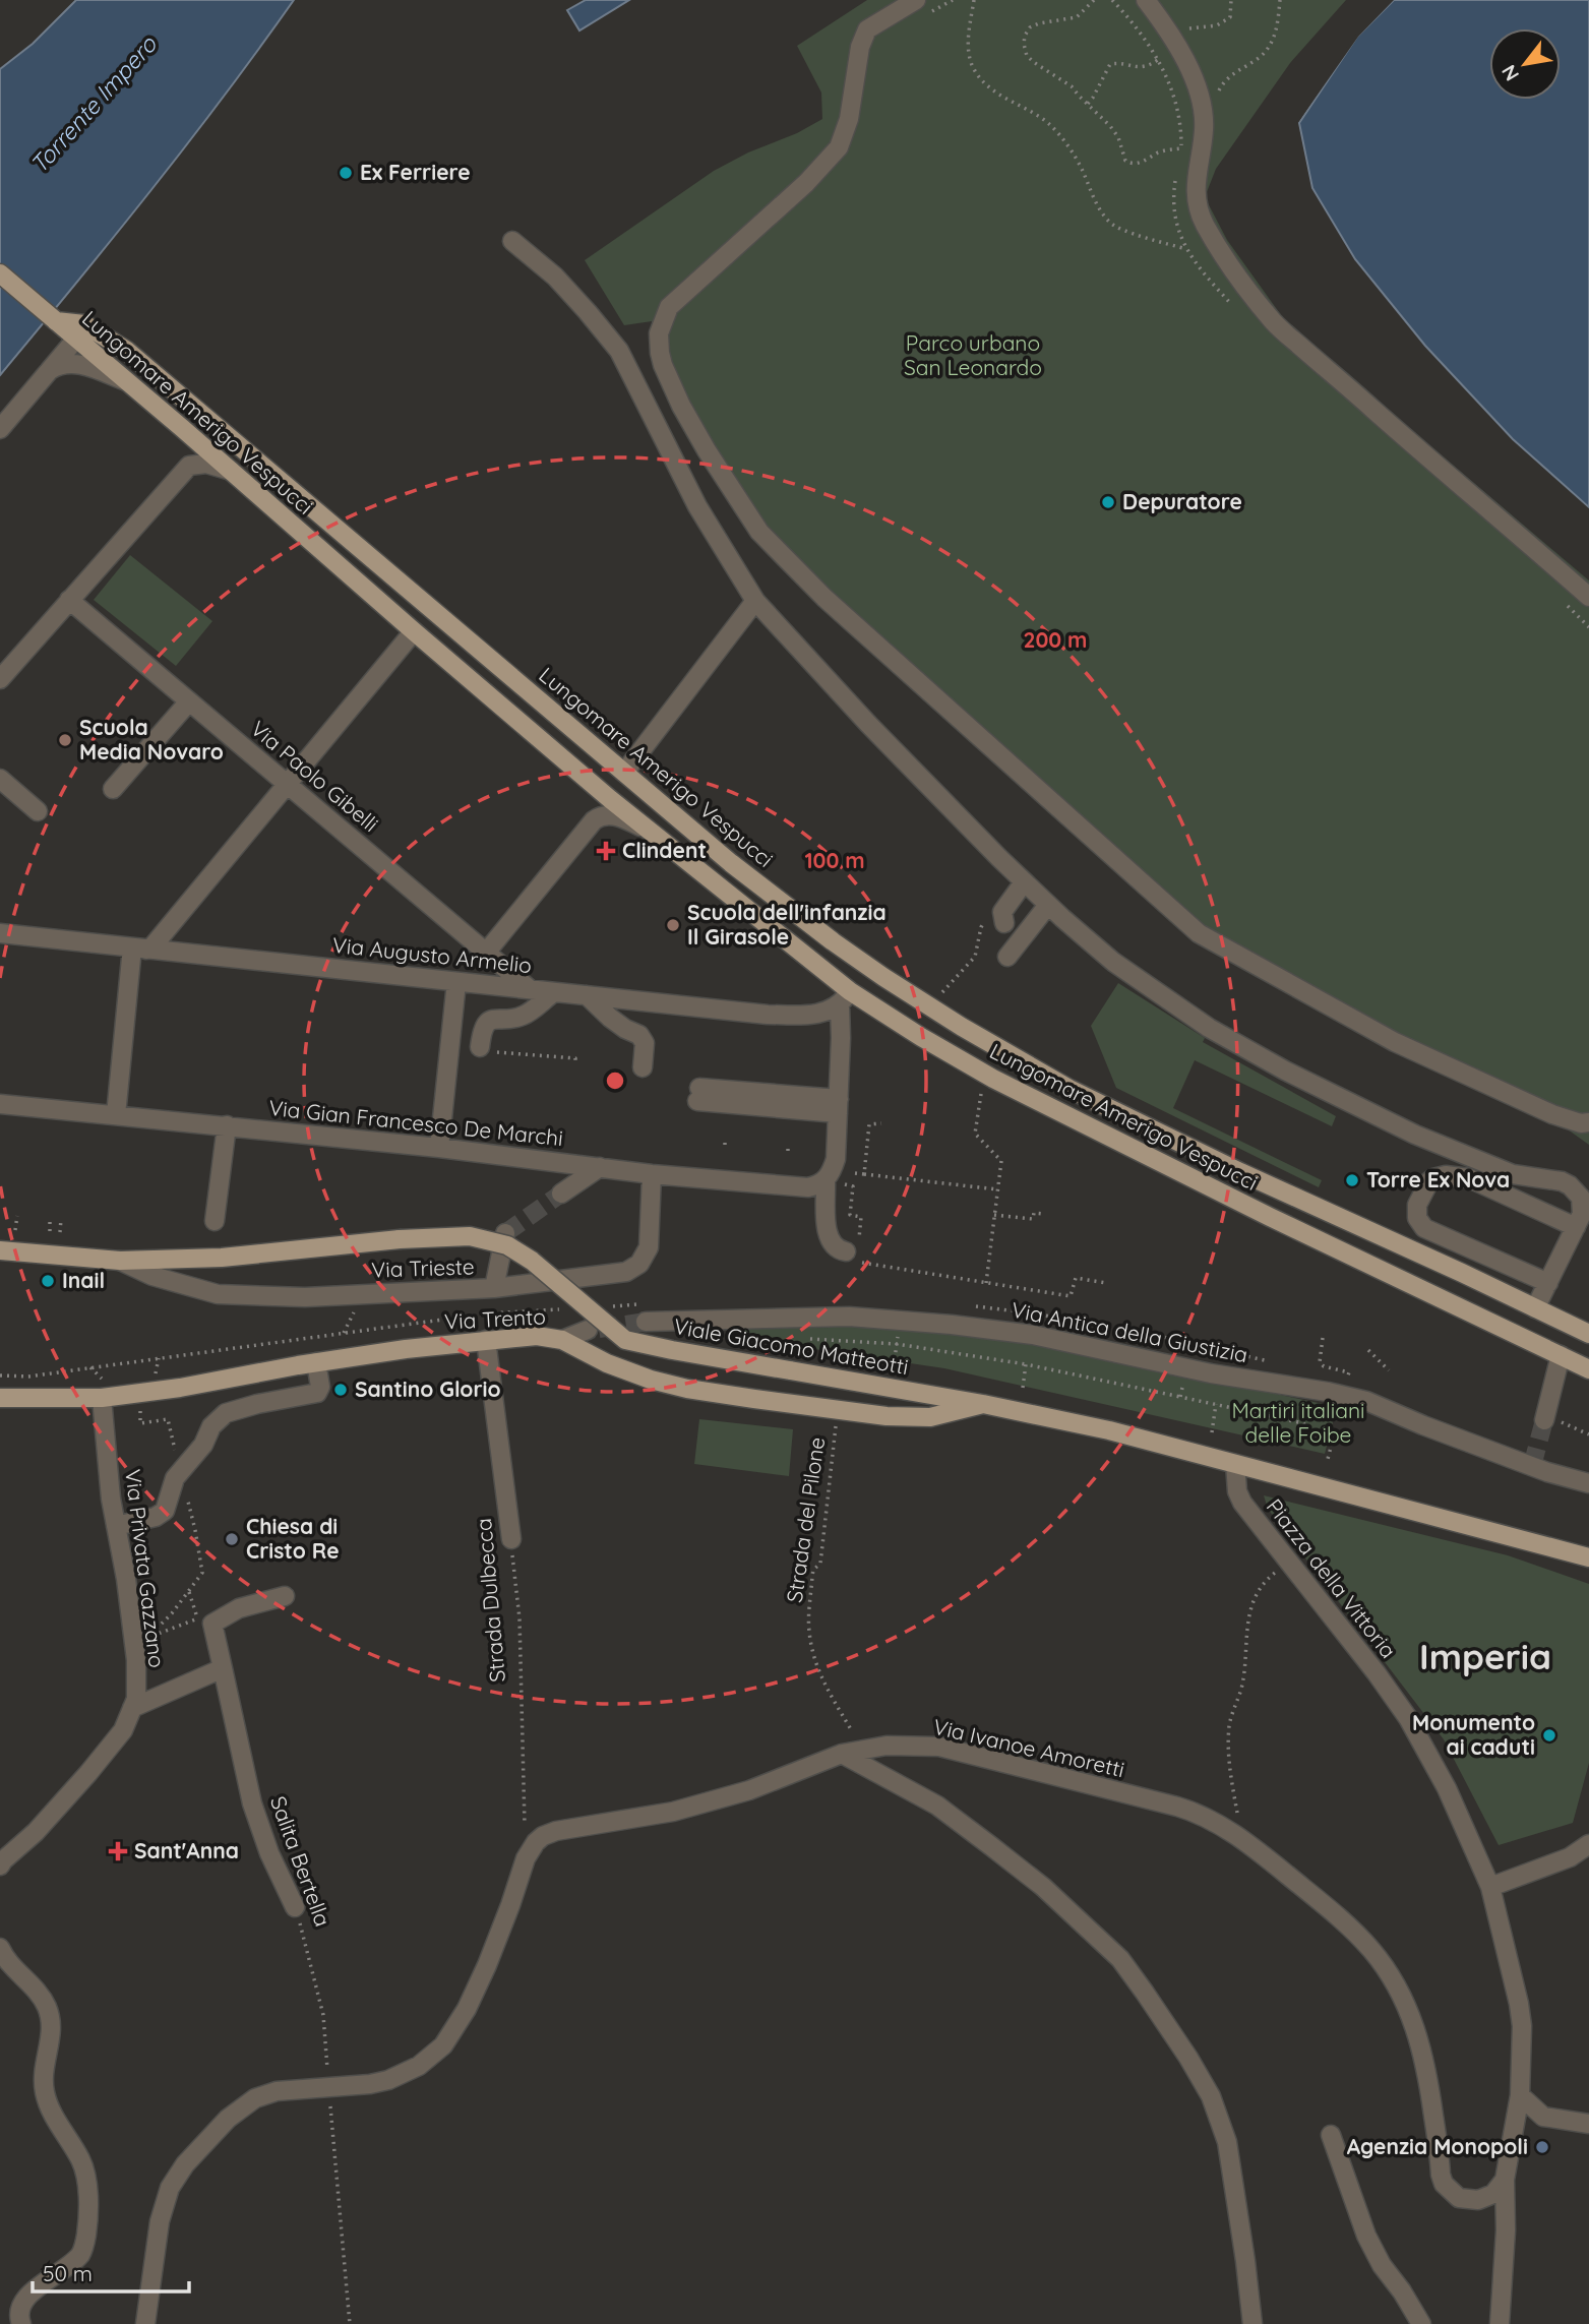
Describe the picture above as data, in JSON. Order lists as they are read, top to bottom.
{
  "streets": {
    "main road": ["Lungomare Amerigo Vespucci", "Via Trento", "Viale Giacomo Matteotti"],
    "street": [
      "Via Paolo Gibelli",
      "Via Augusto Armelio",
      "Via Gian Francesco De Marchi",
      "Via Trieste",
      "Via Antica della Giustizia",
      "Via Privata Gazzano",
      "Piazza della Vittoria",
      "Strada Dulbecca",
      "Via Ivanoe Amoretti",
      "Salita Bertella"
    ],
    "path": ["Strada del Pilone"]
  },
  "crossings": [
    ["Lungomare Amerigo Vespucci", "Via Augusto Armelio"],
    ["Via Paolo Gibelli", "Via Augusto Armelio"],
    ["Via Gian Francesco De Marchi", "Via Trieste"],
    ["Via Trieste", "Viale Giacomo Matteotti"],
    ["Via Trento", "Viale Giacomo Matteotti"],
    ["Via Trento", "Strada del Pilone"],
    ["Via Trento", "Via Privata Gazzano"],
    ["Via Trento", "Strada Dulbecca"],
    ["Viale Giacomo Matteotti", "Piazza della Vittoria"],
    ["Strada del Pilone", "Via Ivanoe Amoretti"],
    ["Strada Dulbecca", "Via Ivanoe Amoretti"],
    ["Via Ivanoe Amoretti", "Salita Bertella"]
  ],
  "districts": ["Imperia"],
  "water": ["Torrente Impero"],
  "parks": ["Parco urbano San Leonardo", "Martiri italiani delle Foibe"],
  "places": {
    "other": [
      "Ex Ferriere",
      "Depuratore",
      "Scuola Media Novaro",
      "Scuola dell'infanzia Il Girasole",
      "Torre Ex Nova",
      "Inail",
      "Santino Glorio",
      "Chiesa di Cristo Re",
      "Monumento ai caduti",
      "Agenzia Monopoli"
    ],
    "health": ["Clindent", "Sant'Anna"]
  },
  "scale_bar": "50 m",
  "north": "bottom left",
  "rings": ["200 m", "100 m"]
}
